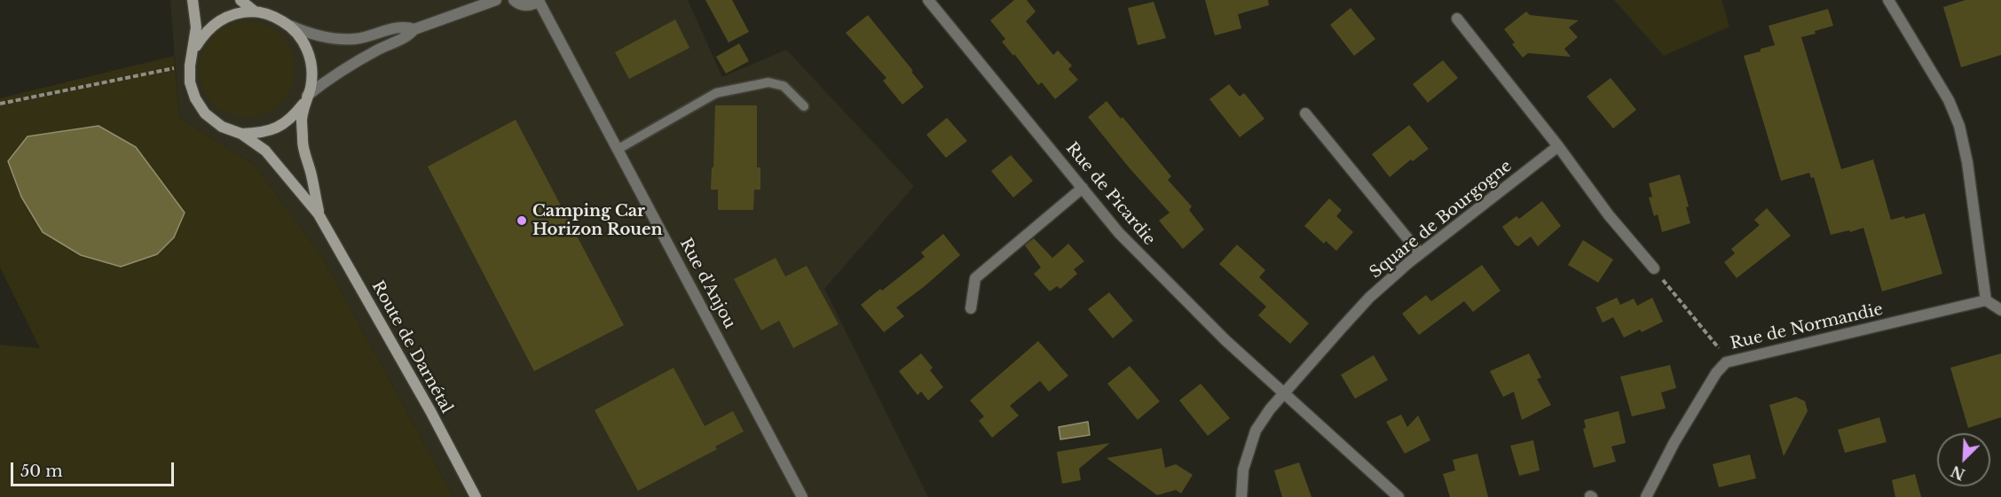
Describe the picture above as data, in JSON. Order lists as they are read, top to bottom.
{
  "streets": {
    "main road": ["Route de Darnétal"],
    "street": [
      "Rue de Picardie",
      "Square de Bourgogne",
      "Rue d'Anjou",
      "Rue de Normandie"
    ]
  },
  "crossings": [
    ["Rue de Picardie", "Square de Bourgogne"]
  ],
  "places": ["Camping Car Horizon Rouen"],
  "scale_bar": "50 m",
  "north": "bottom left"
}
